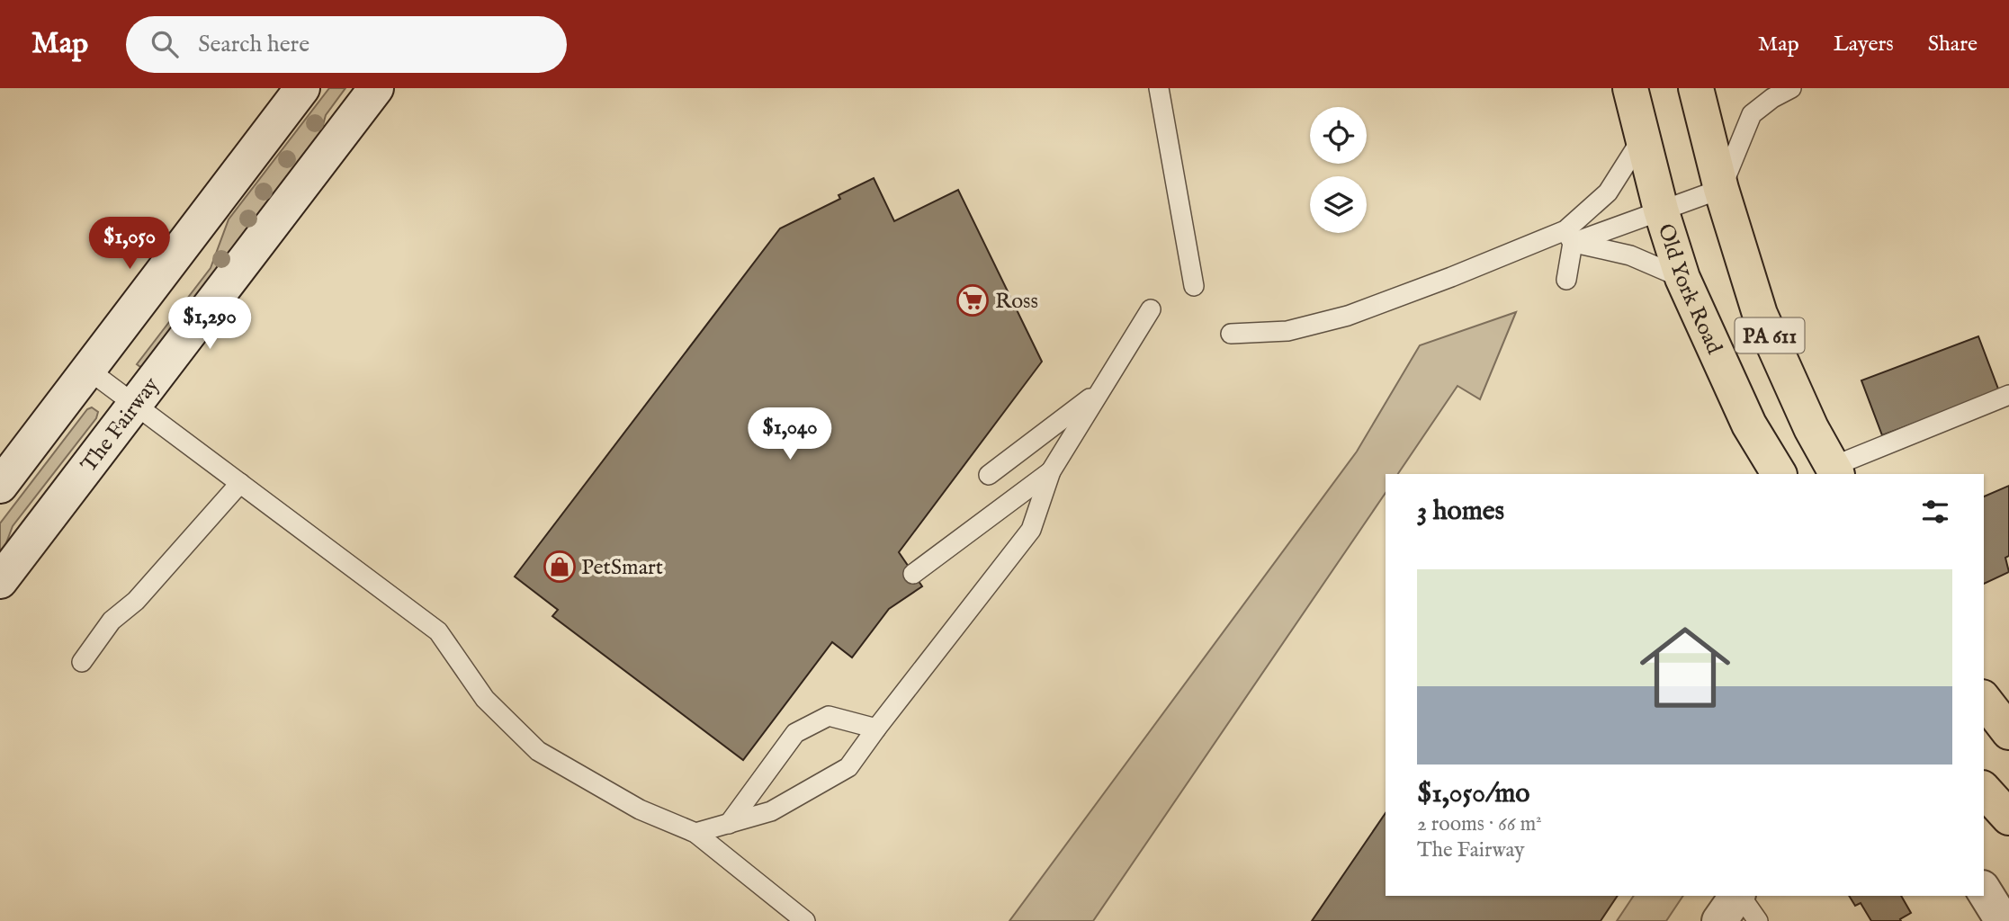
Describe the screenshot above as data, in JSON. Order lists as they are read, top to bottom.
{
  "streets": {
    "highway": ["Old York Road", "PA 611"],
    "main road": ["The Fairway"]
  },
  "places": {
    "supermarket": ["Ross"],
    "shop": ["PetSmart"]
  },
  "page": {
    "header": "Map",
    "search": "Search here",
    "nav": ["Map", "Layers", "Share"],
    "price": ["$1,050", "$1,290", "$1,040"],
    "heading": "3 homes",
    "list": [
      {
        "name": "$1,050/mo",
        "note": "2 rooms · 66 m² · The Fairway"
      }
    ]
  }
}
